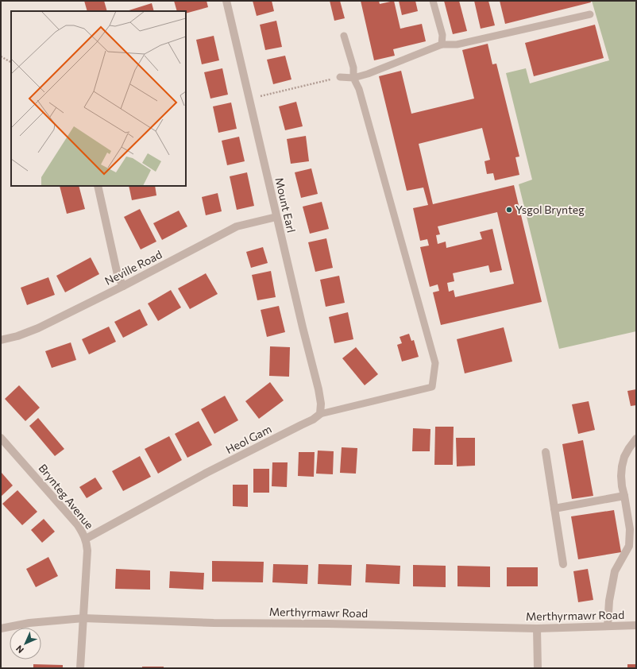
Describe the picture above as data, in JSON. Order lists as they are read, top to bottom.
{
  "streets": {
    "street": [
      "Mount Earl",
      "Neville Road",
      "Heol Gam",
      "Brynteg Avenue",
      "Merthyrmawr Road"
    ]
  },
  "crossings": [
    ["Mount Earl", "Neville Road"],
    ["Mount Earl", "Heol Gam"],
    ["Heol Gam", "Brynteg Avenue"],
    ["Brynteg Avenue", "Merthyrmawr Road"]
  ],
  "places": ["Ysgol Brynteg"],
  "north": "bottom left"
}
